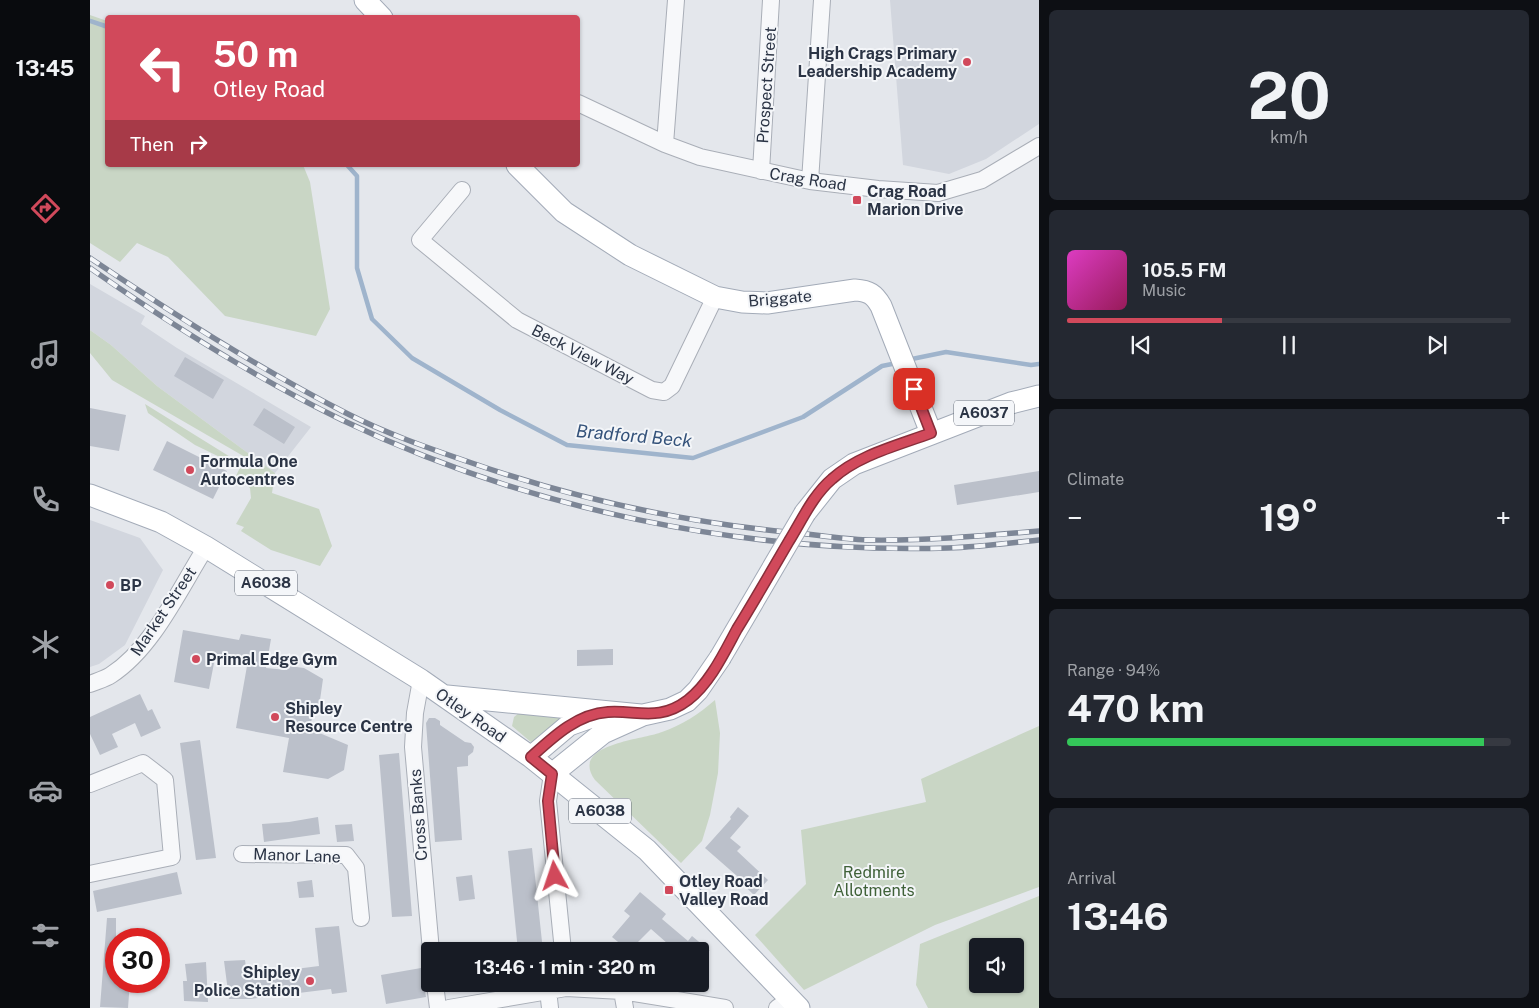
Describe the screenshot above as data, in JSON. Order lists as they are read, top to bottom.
{
  "streets": {
    "main road": [
      "Briggate",
      "A6037",
      "A6038",
      "Otley Road"
    ],
    "street": [
      "Prospect Street",
      "Crag Road",
      "Beck View Way",
      "Market Street",
      "Cross Banks",
      "Manor Lane"
    ]
  },
  "crossings": [
    ["Prospect Street", "Crag Road"],
    ["Briggate", "Beck View Way"],
    ["Briggate", "A6037"],
    ["A6037", "Otley Road"],
    ["Market Street", "Otley Road"],
    ["Otley Road", "Cross Banks"]
  ],
  "water": ["Bradford Beck"],
  "parks": ["Redmire Allotments"],
  "places": {
    "other": [
      "High Crags Primary Leadership Academy",
      "Formula One Autocentres",
      "BP",
      "Primal Edge Gym",
      "Shipley Resource Centre",
      "Shipley Police Station"
    ],
    "transit": ["Crag Road Marion Drive", "Otley Road Valley Road"]
  },
  "page": {
    "tabs": "13:45",
    "tile": [
      ["20", "km/h"],
      "Climate",
      ["Range · 94%", "470 km"],
      ["Arrival", "13:46"]
    ],
    "turn": ["50 m", "Otley Road"],
    "then": "Then",
    "song": ["105.5 FM", "Music"],
    "heat": ["−", "19°", "+"],
    "limit": "30",
    "trip": "13:46 · 1 min · 320 m"
  }
}
